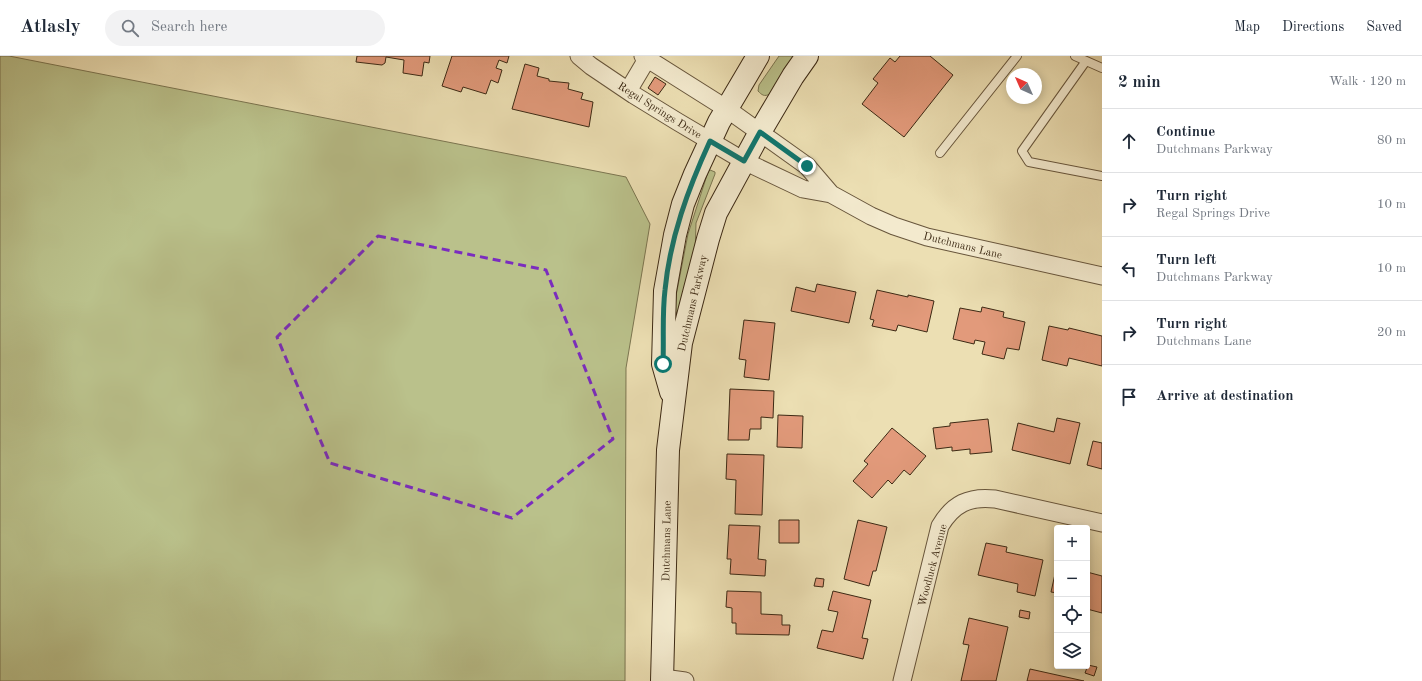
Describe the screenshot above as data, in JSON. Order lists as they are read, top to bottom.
{
  "streets": {
    "main road": ["Dutchmans Lane", "Dutchmans Parkway"],
    "street": ["Regal Springs Drive", "Woodluck Avenue"]
  },
  "crossings": [
    ["Regal Springs Drive", "Dutchmans Lane"],
    ["Regal Springs Drive", "Dutchmans Parkway"],
    ["Dutchmans Lane", "Dutchmans Parkway"]
  ],
  "north": "top left",
  "page": {
    "header": "Atlasly",
    "search": "Search here",
    "nav": ["Map", "Directions", "Saved"],
    "heading": ["2 min", "Walk · 120 m"],
    "list": [
      ["Continue", "Dutchmans Parkway", "80 m"],
      ["Turn right", "Regal Springs Drive", "10 m"],
      ["Turn left", "Dutchmans Parkway", "10 m"],
      ["Turn right", "Dutchmans Lane", "20 m"],
      "Arrive at destination"
    ],
    "map_buttons": ["+", "−"]
  }
}
